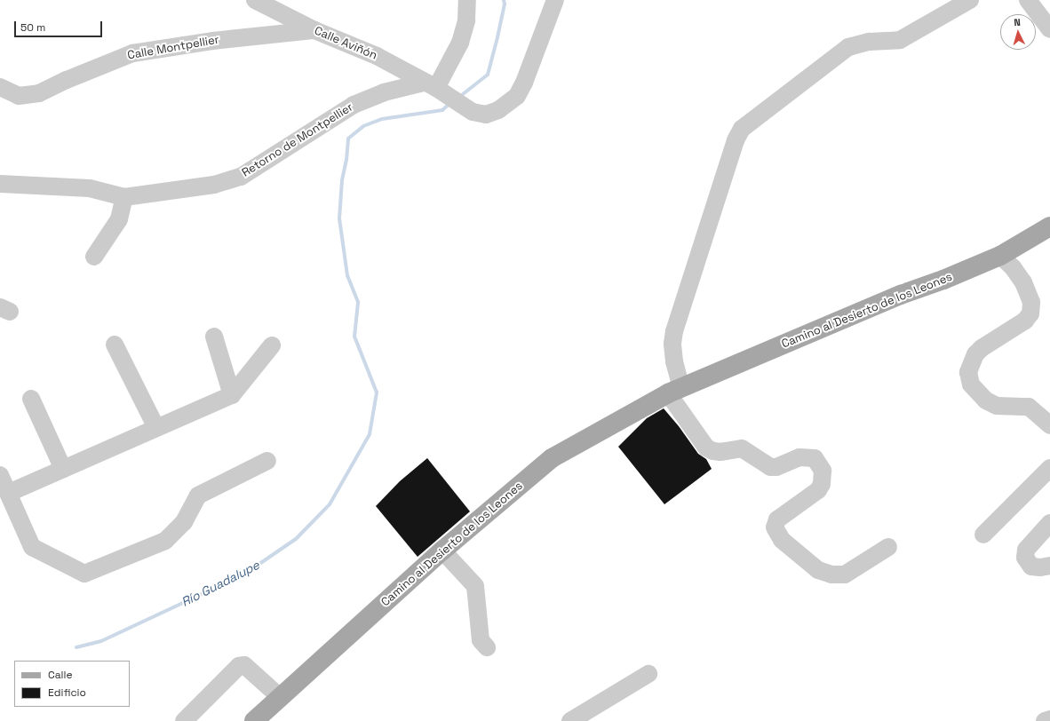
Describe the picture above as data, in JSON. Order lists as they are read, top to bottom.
{
  "streets": {
    "main road": ["Camino al Desierto de los Leones"],
    "street": ["Calle Aviñón", "Calle Montpellier", "Retorno de Montpellier"]
  },
  "crossings": [
    ["Calle Aviñón", "Calle Montpellier"],
    ["Calle Aviñón", "Retorno de Montpellier"]
  ],
  "water": ["Río Guadalupe"],
  "legend": ["Calle", "Edificio"],
  "scale_bar": "50 m",
  "north": "top"
}
